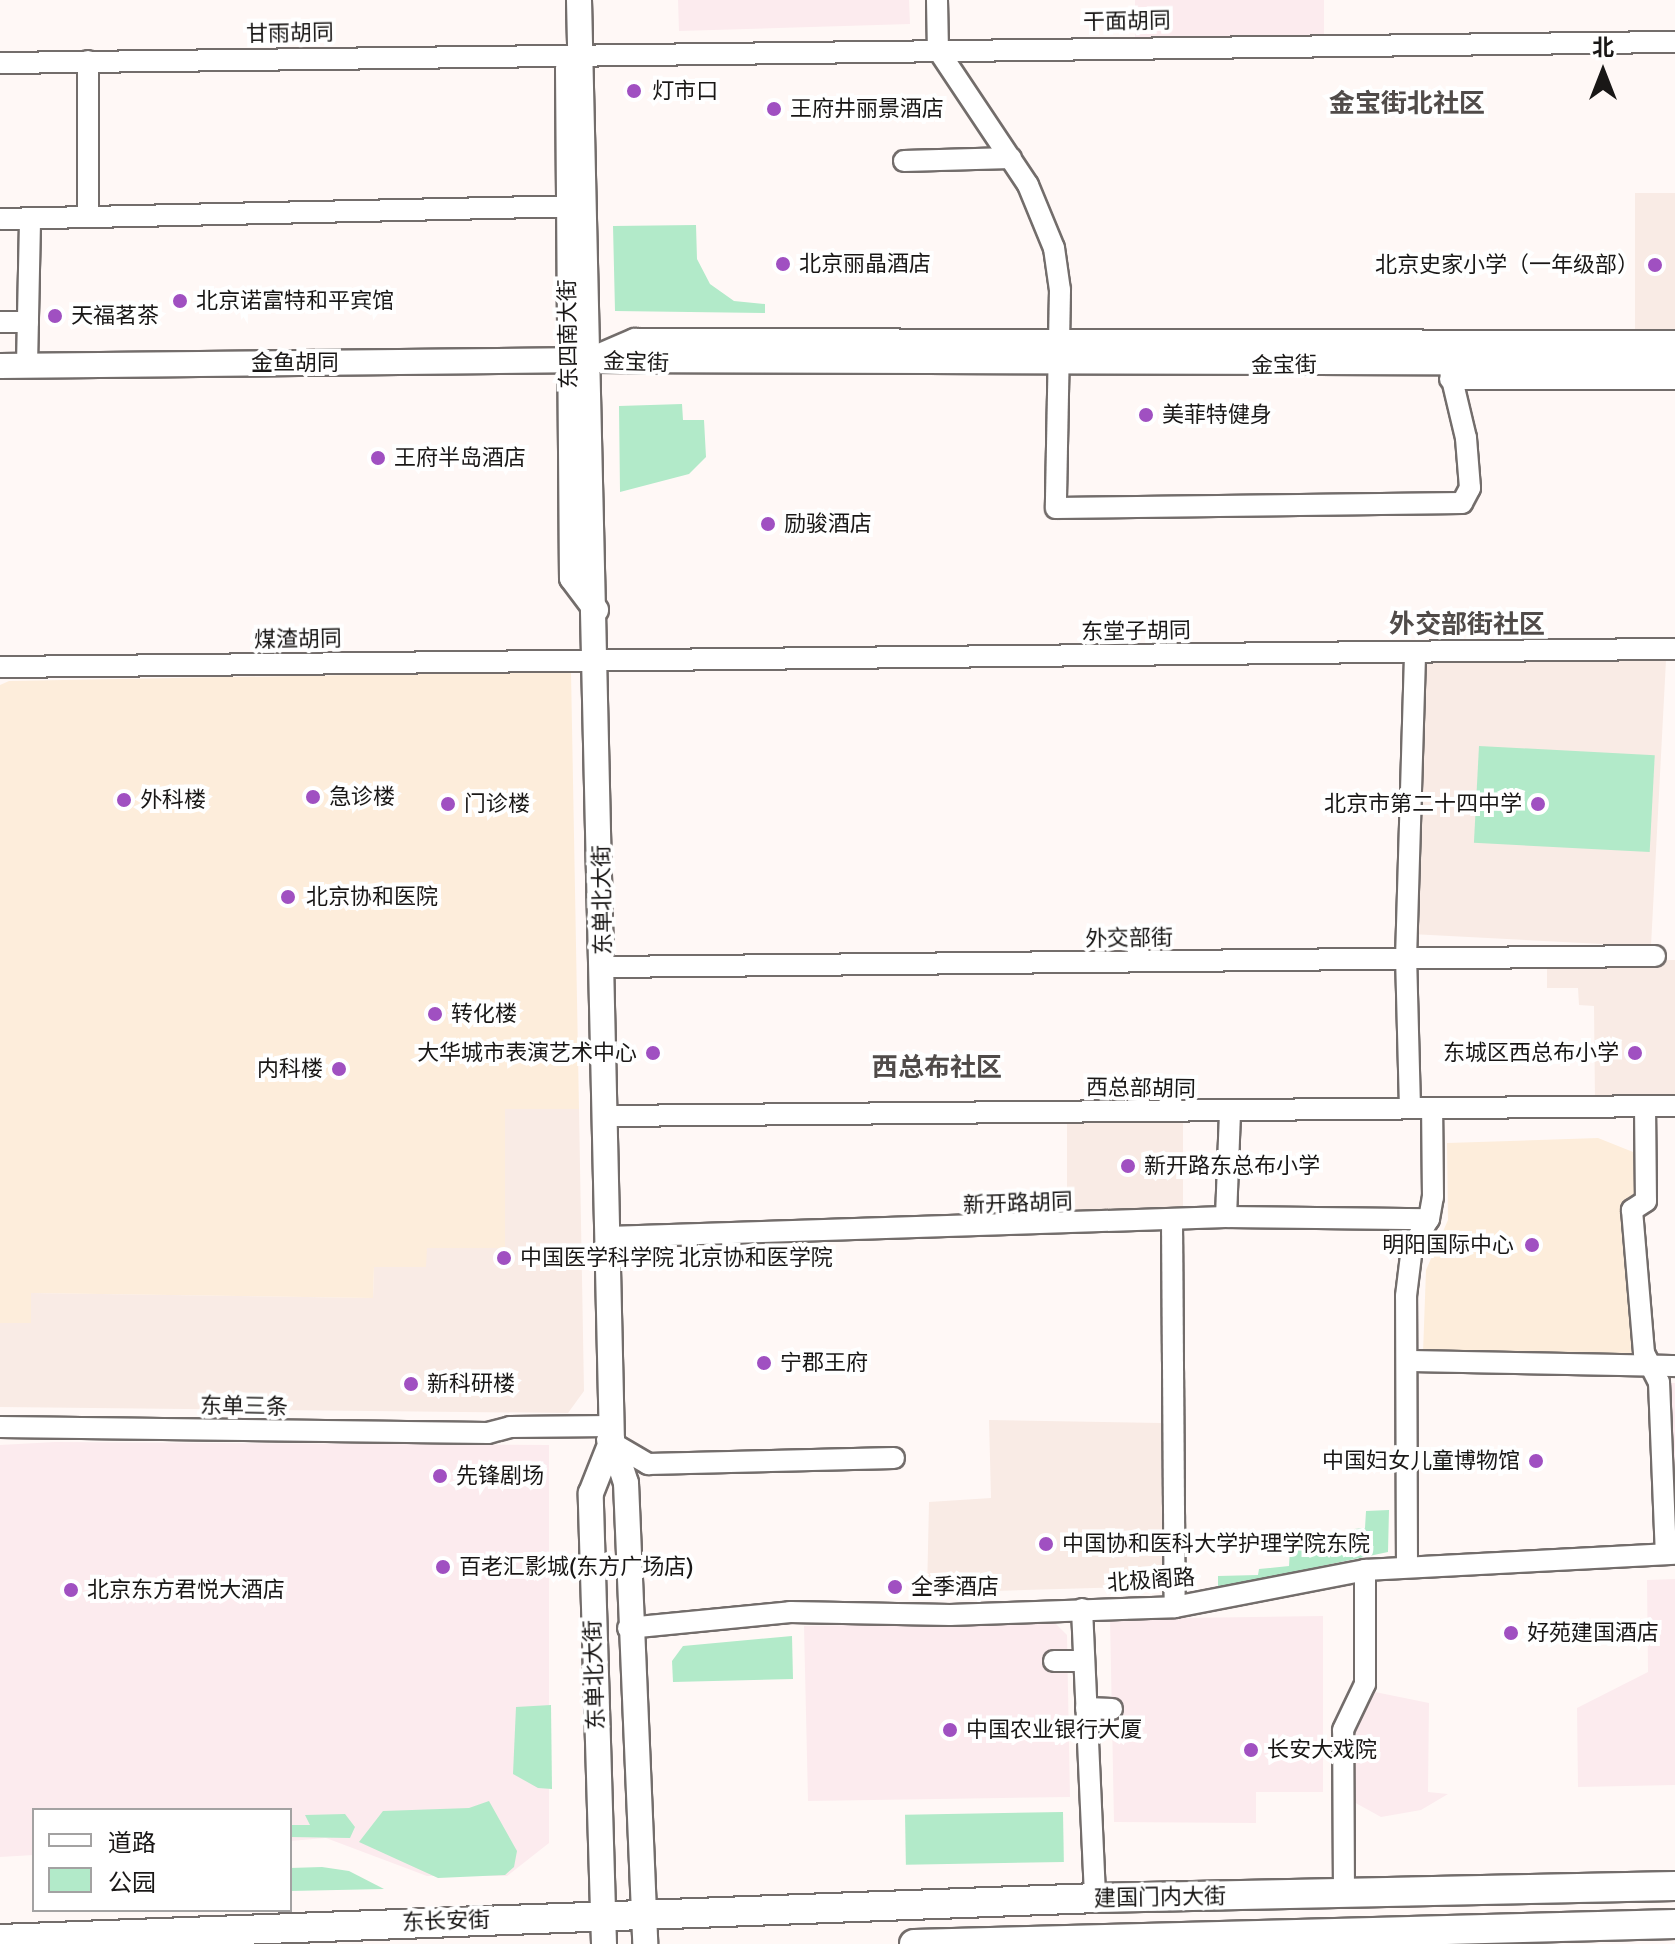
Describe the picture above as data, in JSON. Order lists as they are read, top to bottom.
{
  "streets": {
    "highway": ["建国门内大街", "东长安街"],
    "main road": [
      "东四南大街",
      "金宝街",
      "金鱼胡同",
      "东单北大街"
    ],
    "street": [
      "干面胡同",
      "甘雨胡同",
      "东堂子胡同",
      "煤渣胡同",
      "外交部街",
      "西总部胡同",
      "新开路胡同",
      "东单三条",
      "北极阁路"
    ]
  },
  "crossings": [
    ["干面胡同", "甘雨胡同"],
    ["干面胡同", "东四南大街"],
    ["甘雨胡同", "东四南大街"],
    ["东四南大街", "金宝街"],
    ["东四南大街", "金鱼胡同"],
    ["东四南大街", "东单北大街"],
    ["金宝街", "金鱼胡同"],
    ["金宝街", "东单北大街"],
    ["金鱼胡同", "东单北大街"],
    ["东堂子胡同", "煤渣胡同"],
    ["东堂子胡同", "东单北大街"],
    ["煤渣胡同", "东单北大街"],
    ["东单北大街", "外交部街"],
    ["东单北大街", "西总部胡同"],
    ["东单北大街", "新开路胡同"],
    ["东单北大街", "东单三条"],
    ["东单北大街", "北极阁路"],
    ["东单北大街", "建国门内大街"],
    ["东单北大街", "东长安街"],
    ["建国门内大街", "东长安街"]
  ],
  "districts": ["金宝街北社区", "外交部街社区", "西总布社区"],
  "places": [
    "灯市口",
    "王府井丽景酒店",
    "北京丽晶酒店",
    "北京史家小学（一年级部）",
    "北京诺富特和平宾馆",
    "天福茗茶",
    "美菲特健身",
    "王府半岛酒店",
    "励骏酒店",
    "急诊楼",
    "外科楼",
    "门诊楼",
    "北京市第二十四中学",
    "北京协和医院",
    "转化楼",
    "大华城市表演艺术中心",
    "东城区西总布小学",
    "内科楼",
    "新开路东总布小学",
    "明阳国际中心",
    "中国医学科学院 北京协和医学院",
    "宁郡王府",
    "新科研楼",
    "中国妇女儿童博物馆",
    "先锋剧场",
    "中国协和医科大学护理学院东院",
    "百老汇影城(东方广场店)",
    "全季酒店",
    "北京东方君悦大酒店",
    "好苑建国酒店",
    "中国农业银行大厦",
    "长安大戏院"
  ],
  "legend": ["道路", "公园"],
  "north": "top"
}
